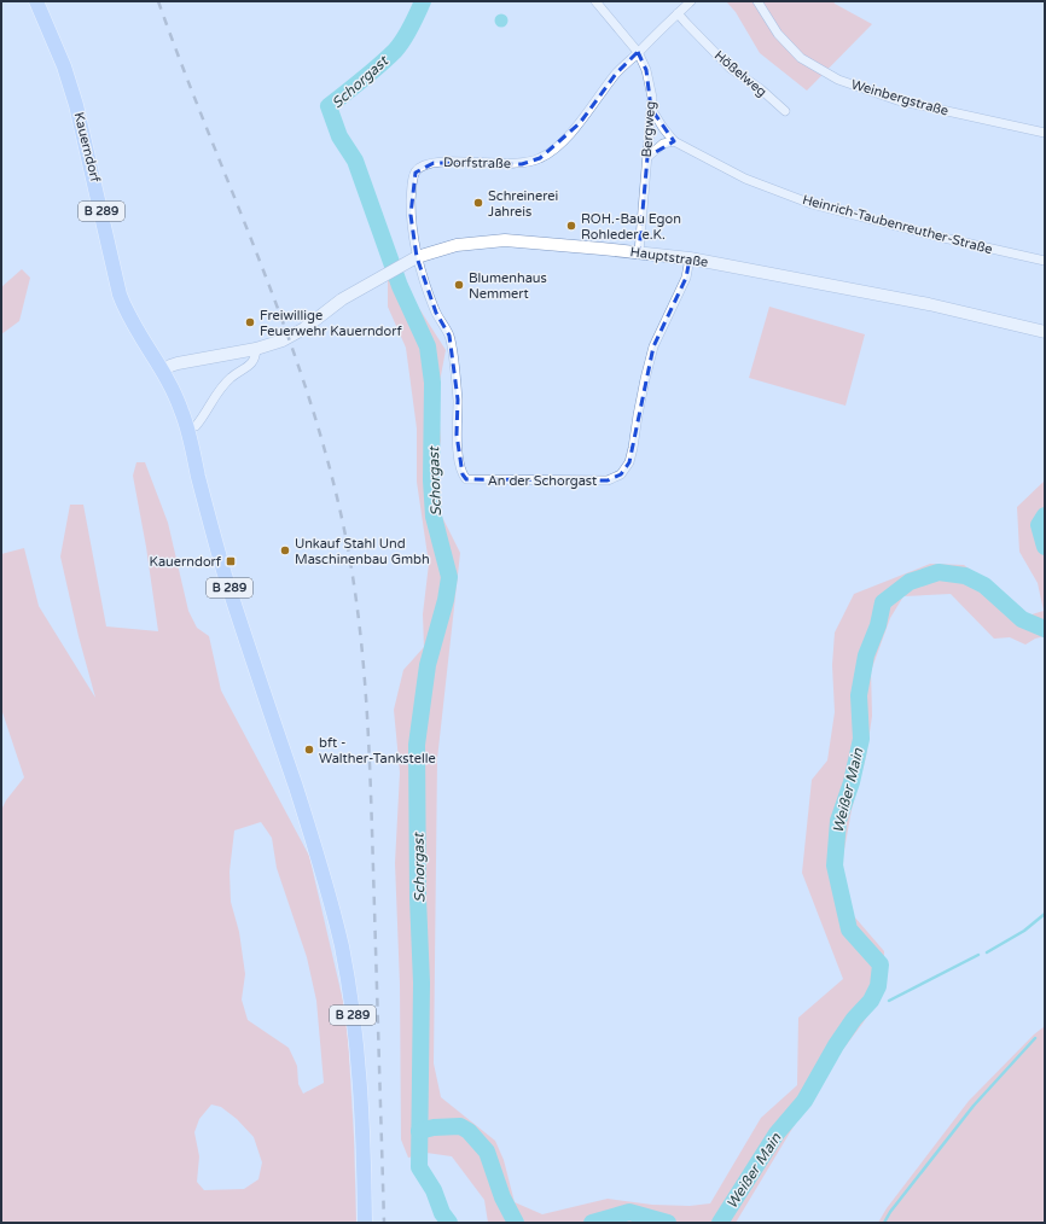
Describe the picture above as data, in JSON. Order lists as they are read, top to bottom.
{
  "streets": {
    "main road": ["Kauerndorf", "B 289", "Hauptstraße"],
    "street": [
      "Hößelweg",
      "Weinbergstraße",
      "Bergweg",
      "Dorfstraße",
      "Heinrich-Taubenreuther-Straße",
      "An der Schorgast"
    ]
  },
  "crossings": [
    ["Bergweg", "Dorfstraße"],
    ["Bergweg", "Heinrich-Taubenreuther-Straße"],
    ["Bergweg", "Hauptstraße"],
    ["Kauerndorf", "Hauptstraße"],
    ["Dorfstraße", "Hauptstraße"],
    ["Dorfstraße", "An der Schorgast"],
    ["Hauptstraße", "An der Schorgast"]
  ],
  "water": ["Schorgast", "Weißer Main"],
  "places": {
    "other": [
      "Schreinerei Jahreis",
      "ROH.-Bau Egon Rohleder e.K.",
      "Blumenhaus Nemmert",
      "Freiwillige Feuerwehr Kauerndorf",
      "Unkauf Stahl Und Maschinenbau Gmbh",
      "bft - Walther-Tankstelle"
    ],
    "transit": ["Kauerndorf"]
  }
}
